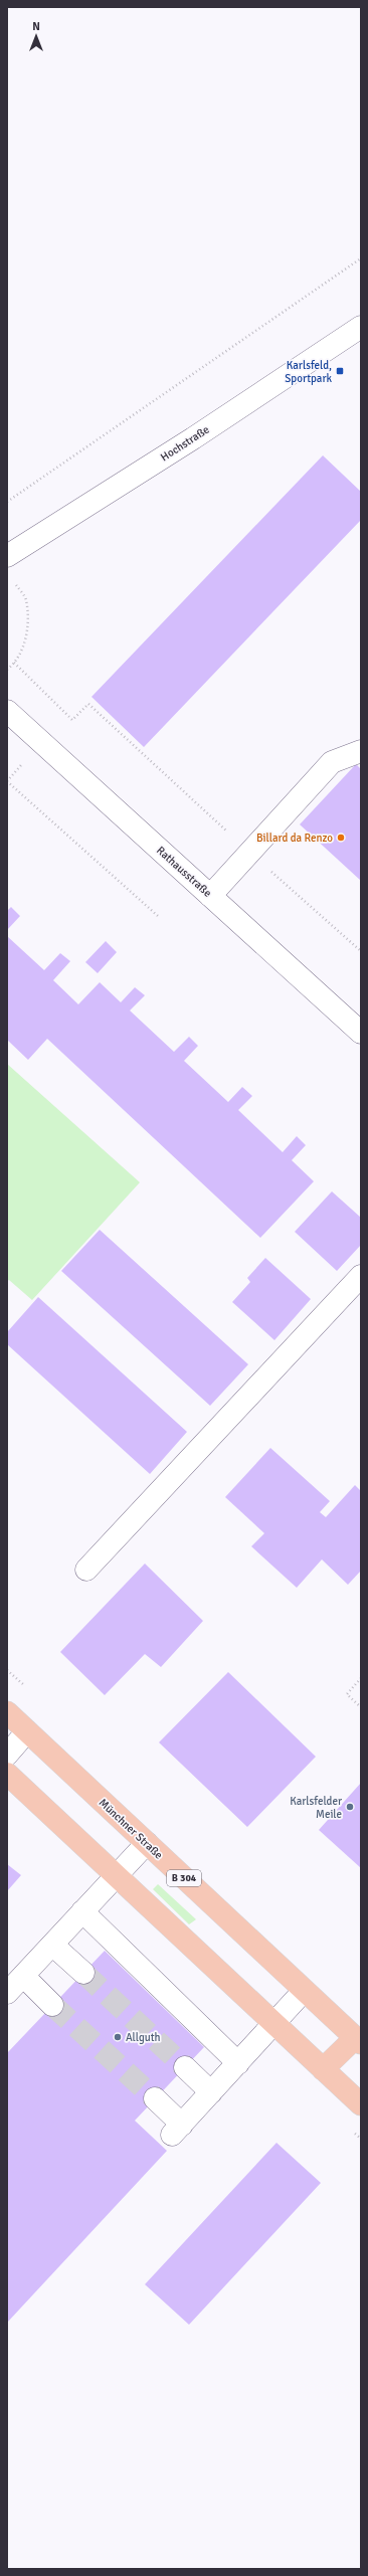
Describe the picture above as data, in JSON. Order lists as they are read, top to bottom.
{
  "streets": {
    "main road": ["Münchner Straße", "B 304"],
    "street": ["Hochstraße", "Rathausstraße"]
  },
  "places": {
    "transit": ["Karlsfeld, Sportpark"],
    "other": ["Billard da Renzo", "Karlsfelder Meile", "Allguth"]
  },
  "north": "top"
}
